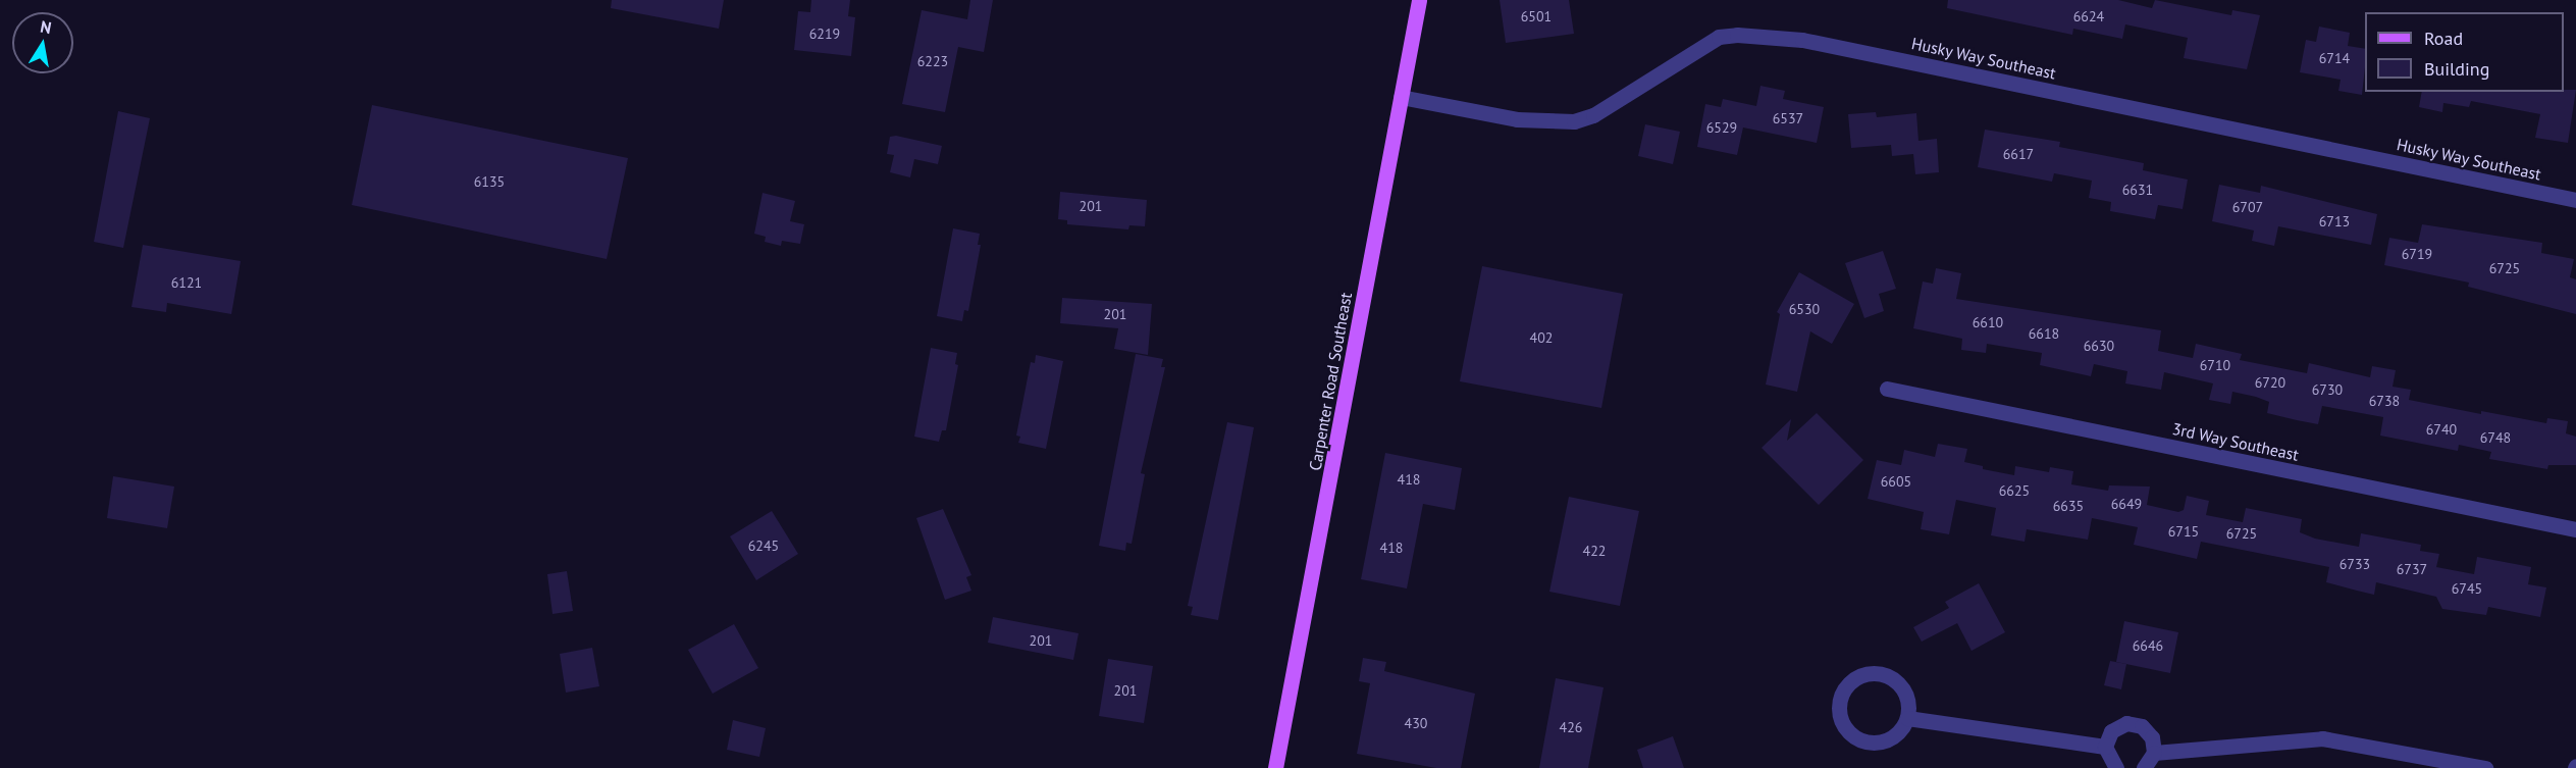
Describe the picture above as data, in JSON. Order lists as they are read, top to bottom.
{
  "streets": {
    "main road": ["Carpenter Road Southeast"],
    "street": ["Husky Way Southeast", "3rd Way Southeast"]
  },
  "crossings": [
    ["Husky Way Southeast", "Carpenter Road Southeast"]
  ],
  "house_numbers": [
    "6501",
    "6624",
    "6219",
    "6714",
    "6223",
    "6537",
    "6529",
    "6617",
    "6135",
    "6631",
    "201",
    "6707",
    "6713",
    "6719",
    "6725",
    "6121",
    "6530",
    "201",
    "6610",
    "6618",
    "402",
    "6630",
    "6710",
    "6720",
    "6730",
    "6738",
    "6740",
    "6748",
    "418",
    "6605",
    "6625",
    "6649",
    "6635",
    "6715",
    "6725",
    "6245",
    "418",
    "422",
    "6733",
    "6737",
    "6745",
    "201",
    "6646",
    "201",
    "430",
    "426"
  ],
  "legend": ["Road", "Building"],
  "north": "top"
}
